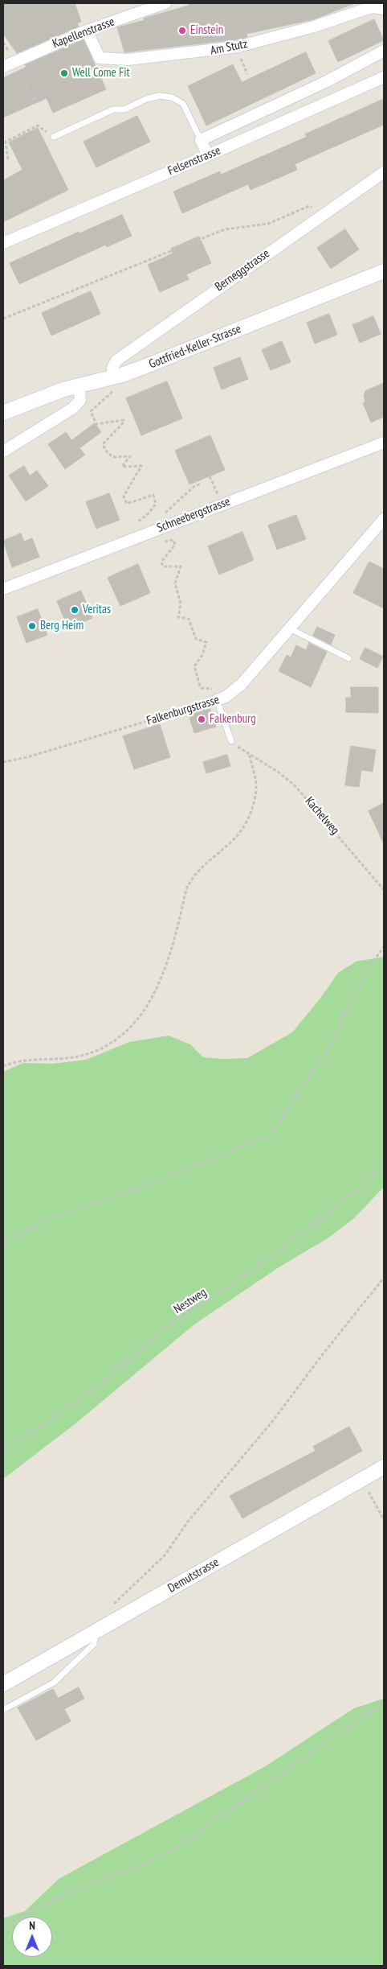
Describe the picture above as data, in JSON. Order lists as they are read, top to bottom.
{
  "streets": {
    "street": [
      "Kapellenstrasse",
      "Am Stutz",
      "Felsenstrasse",
      "Berneggstrasse",
      "Gottfried-Keller-Strasse",
      "Schneebergstrasse",
      "Falkenburgstrasse",
      "Demutstrasse"
    ],
    "path": ["Kachelweg", "Nestweg"]
  },
  "crossings": [
    ["Kapellenstrasse", "Am Stutz"],
    ["Berneggstrasse", "Gottfried-Keller-Strasse"]
  ],
  "places": [
    "Einstein",
    "Well Come Fit",
    "Veritas",
    "Berg Heim",
    "Falkenburg"
  ],
  "north": "top"
}
